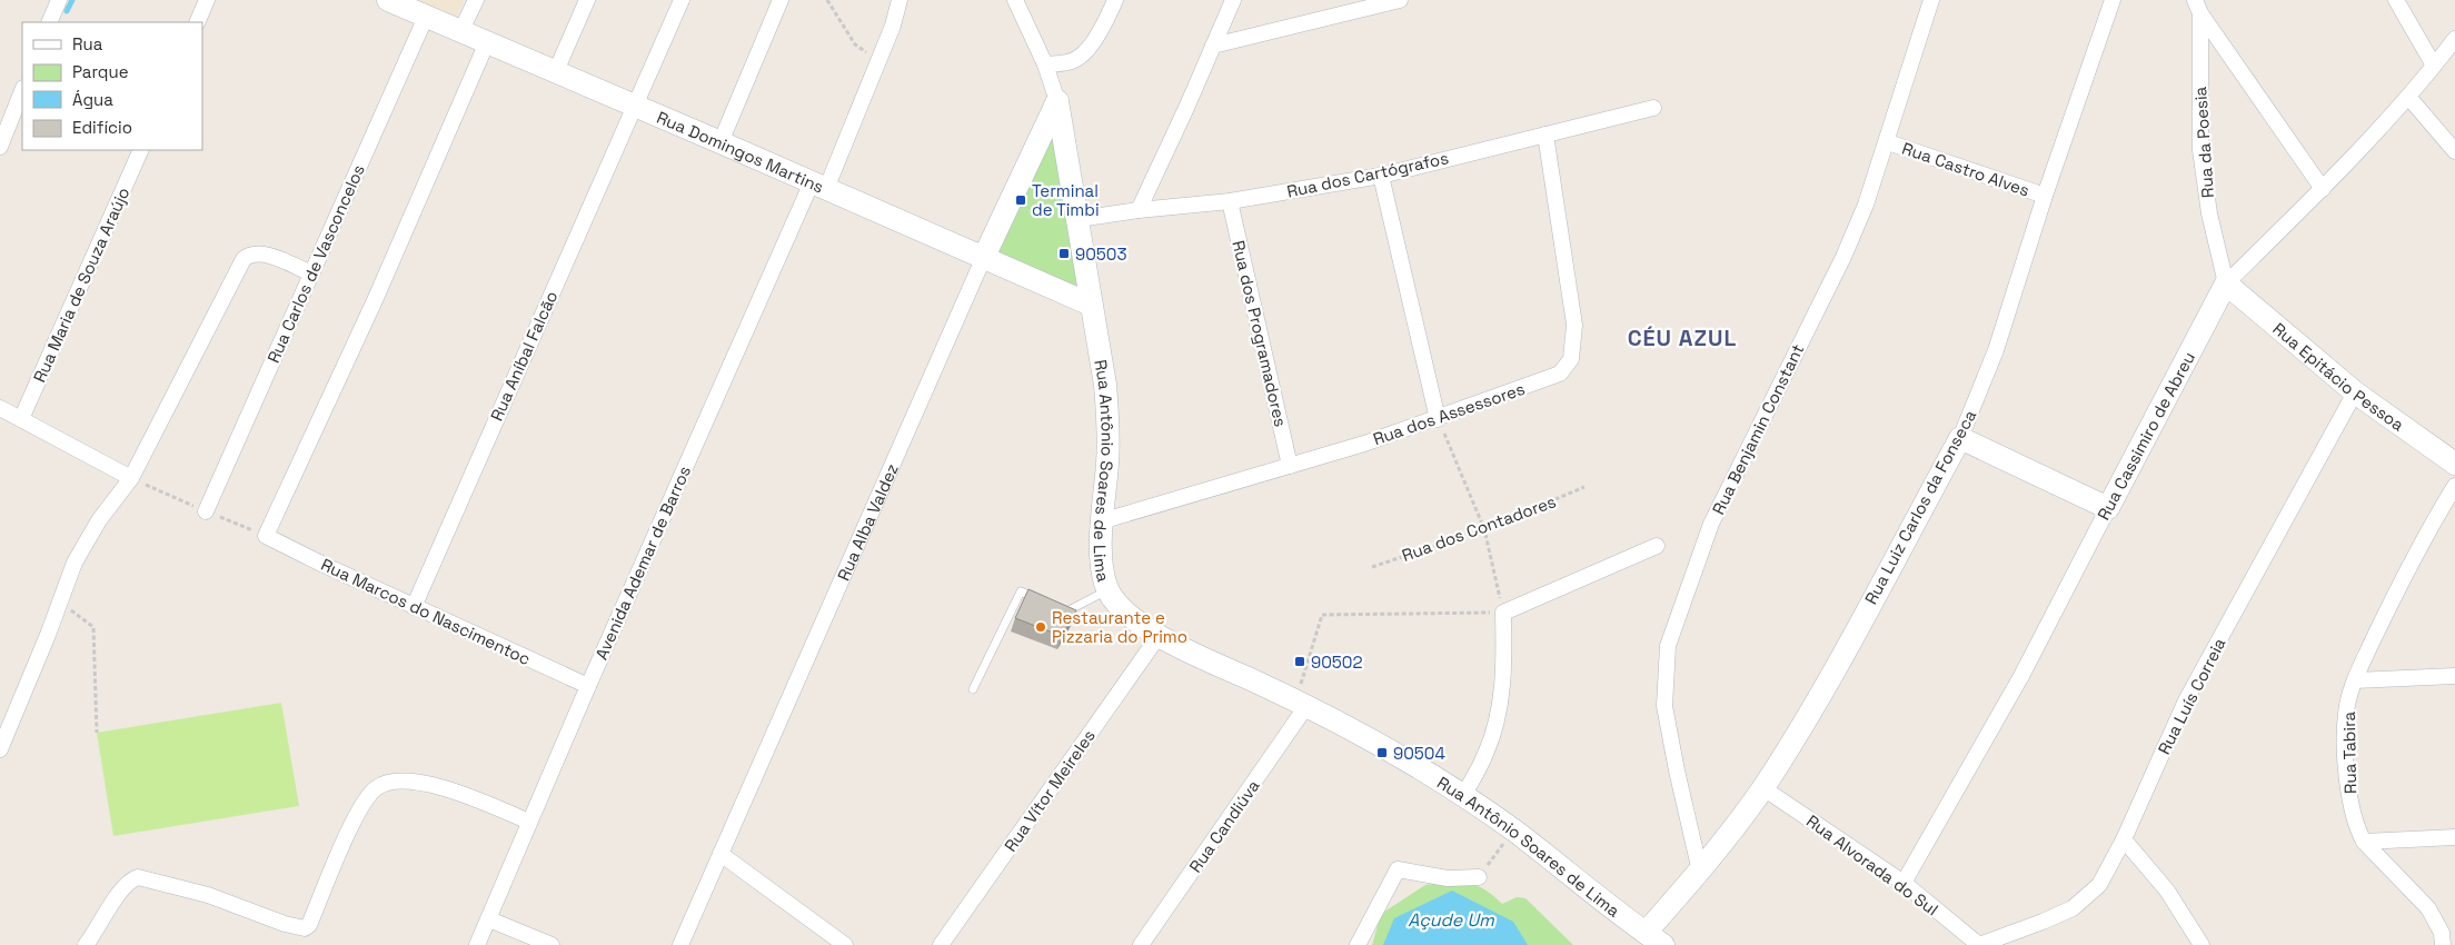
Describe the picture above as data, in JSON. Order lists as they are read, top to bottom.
{
  "streets": {
    "street": [
      "Rua da Poesia",
      "Rua Domingos Martins",
      "Rua Castro Alves",
      "Rua dos Cartógrafos",
      "Rua Carlos de Vasconcelos",
      "Rua Maria de Souza Araújo",
      "Rua dos Programadores",
      "Rua Aníbal Falcão",
      "Rua Epitácio Pessoa",
      "Rua dos Assessores",
      "Rua Benjamin Constant",
      "Rua Cassimiro de Abreu",
      "Rua Antônio Soares de Lima",
      "Rua Luiz Carlos da Fonseca",
      "Rua Alba Valdez",
      "Avenida Ademar de Barros",
      "Rua Marcos do Nascimentoc",
      "Rua Luís Correia",
      "Rua Tabira",
      "Rua Vítor Meireles",
      "Rua Candiúva",
      "Rua Alvorada do Sul"
    ],
    "path": ["Rua dos Contadores"]
  },
  "crossings": [
    ["Rua da Poesia", "Rua Epitácio Pessoa"],
    ["Rua da Poesia", "Rua Cassimiro de Abreu"],
    ["Rua Domingos Martins", "Rua Carlos de Vasconcelos"],
    ["Rua Domingos Martins", "Rua Aníbal Falcão"],
    ["Rua Domingos Martins", "Rua Antônio Soares de Lima"],
    ["Rua Domingos Martins", "Rua Alba Valdez"],
    ["Rua Domingos Martins", "Avenida Ademar de Barros"],
    ["Rua Domingos Martins", "Rua Marcos do Nascimentoc"],
    ["Rua Castro Alves", "Rua Benjamin Constant"],
    ["Rua Castro Alves", "Rua Luiz Carlos da Fonseca"],
    ["Rua dos Cartógrafos", "Rua dos Programadores"],
    ["Rua dos Cartógrafos", "Rua dos Assessores"],
    ["Rua dos Cartógrafos", "Rua Antônio Soares de Lima"],
    ["Rua dos Programadores", "Rua dos Assessores"],
    ["Rua Aníbal Falcão", "Rua Marcos do Nascimentoc"],
    ["Rua Epitácio Pessoa", "Rua Cassimiro de Abreu"],
    ["Rua Epitácio Pessoa", "Rua Luís Correia"],
    ["Rua dos Assessores", "Rua Antônio Soares de Lima"],
    ["Rua Benjamin Constant", "Rua Luiz Carlos da Fonseca"],
    ["Rua Cassimiro de Abreu", "Rua Alvorada do Sul"],
    ["Rua Antônio Soares de Lima", "Rua Luiz Carlos da Fonseca"],
    ["Rua Antônio Soares de Lima", "Rua Alba Valdez"],
    ["Rua Antônio Soares de Lima", "Rua Vítor Meireles"],
    ["Rua Antônio Soares de Lima", "Rua Candiúva"],
    ["Rua Luiz Carlos da Fonseca", "Rua Alvorada do Sul"],
    ["Avenida Ademar de Barros", "Rua Marcos do Nascimentoc"],
    ["Rua Luís Correia", "Rua Alvorada do Sul"]
  ],
  "districts": ["CÉU AZUL"],
  "water": ["Açude Um"],
  "places": {
    "transit": [
      "Terminal de Timbi",
      "90503",
      "90502",
      "90504"
    ],
    "other": ["Restaurante e Pizzaria do Primo"]
  },
  "legend": [
    "Rua",
    "Parque",
    "Água",
    "Edifício"
  ]
}
